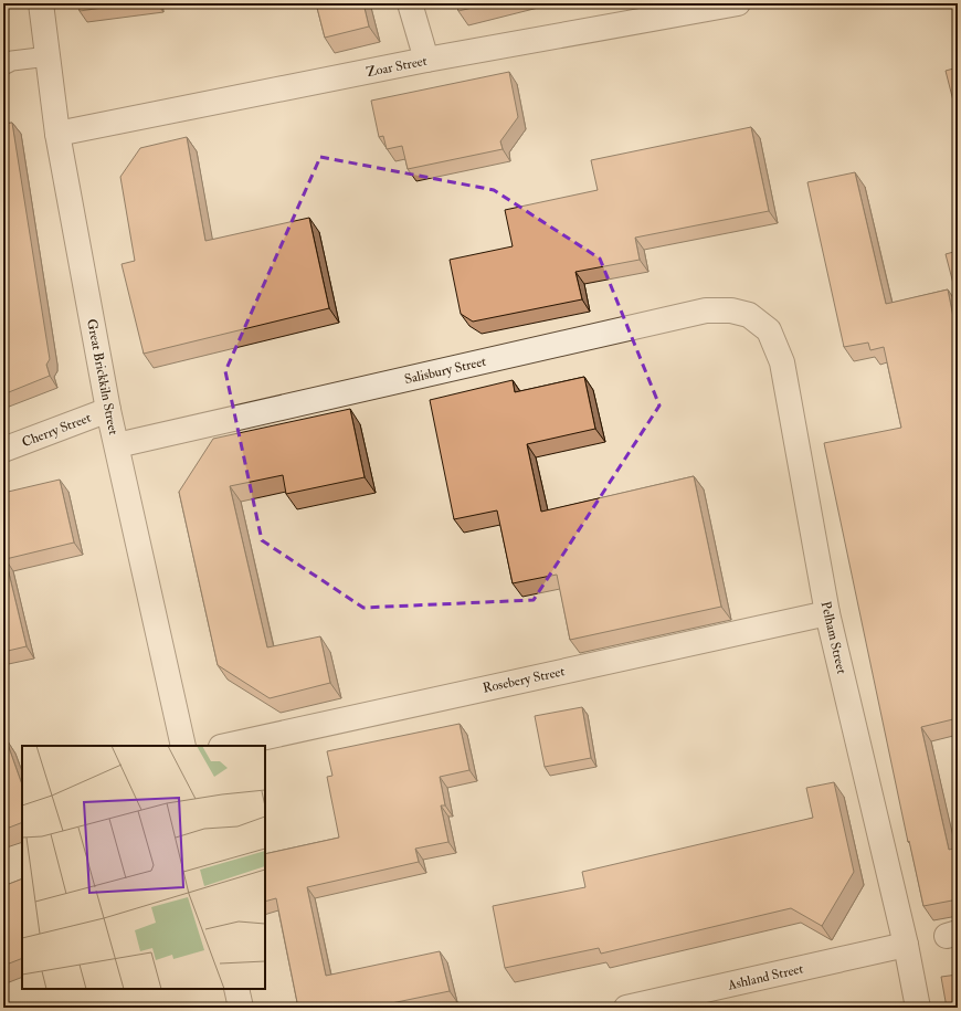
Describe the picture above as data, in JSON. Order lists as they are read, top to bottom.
{
  "streets": {
    "street": [
      "Zoar Street",
      "Salisbury Street",
      "Great Brickkiln Street",
      "Cherry Street",
      "Pelham Street",
      "Rosebery Street",
      "Ashland Street"
    ]
  },
  "crossings": [
    ["Zoar Street", "Great Brickkiln Street"],
    ["Salisbury Street", "Great Brickkiln Street"],
    ["Salisbury Street", "Pelham Street"],
    ["Great Brickkiln Street", "Cherry Street"],
    ["Pelham Street", "Rosebery Street"],
    ["Pelham Street", "Ashland Street"]
  ]
}
